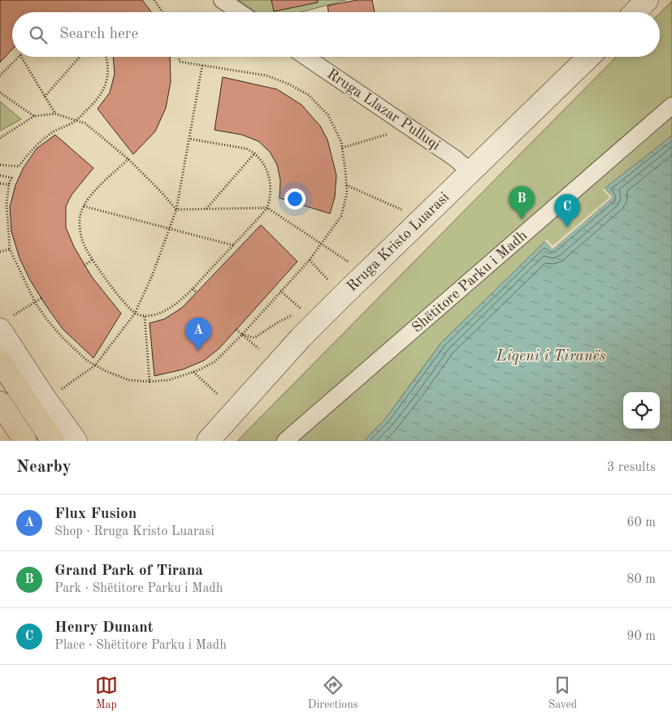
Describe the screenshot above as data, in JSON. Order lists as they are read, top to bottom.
{
  "streets": {
    "main road": ["Rruga Kristo Luarasi"],
    "street": ["Rruga Llazar Pulluqi", "Shëtitore Parku i Madh"]
  },
  "crossings": [
    ["Rruga Llazar Pulluqi", "Rruga Kristo Luarasi"]
  ],
  "water": ["Liqeni i Tiranës"],
  "page": {
    "search": "Search here",
    "pins": ["B", "C", "A"],
    "heading": ["Nearby", "3 results"],
    "list": [
      {
        "mark": "A",
        "name": "Flux Fusion",
        "note": "Shop · Rruga Kristo Luarasi",
        "value": "60 m"
      },
      {
        "mark": "B",
        "name": "Grand Park of Tirana",
        "note": "Park · Shëtitore Parku i Madh",
        "value": "80 m"
      },
      {
        "mark": "C",
        "name": "Henry Dunant",
        "note": "Place · Shëtitore Parku i Madh",
        "value": "90 m"
      }
    ],
    "nav": ["Map", "Directions", "Saved"]
  }
}
